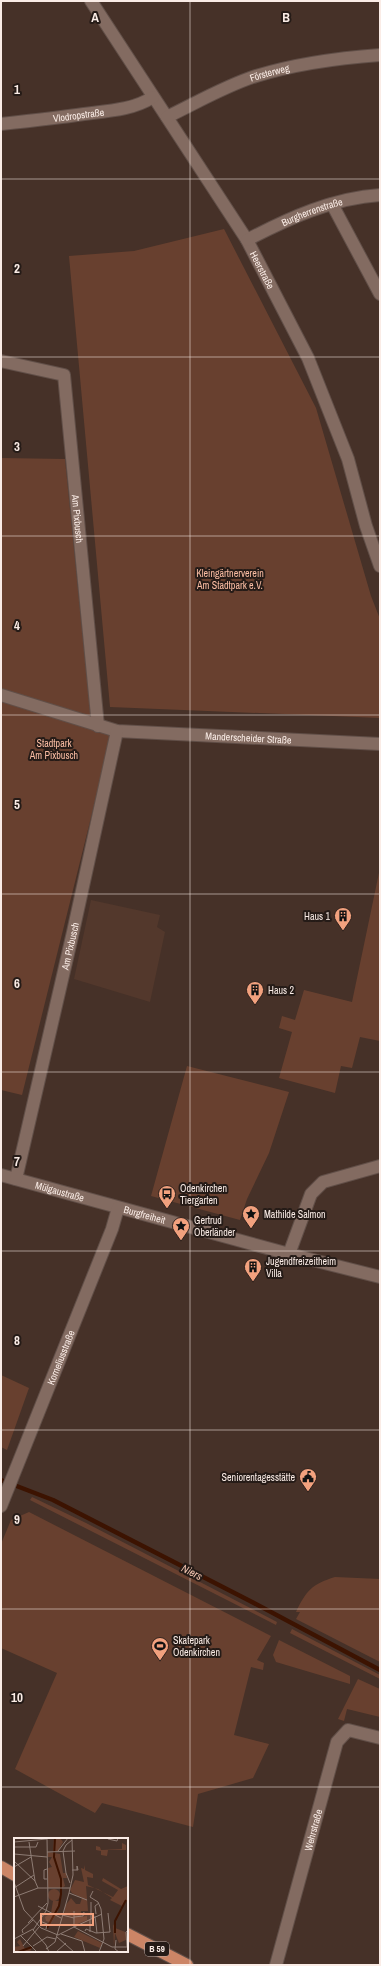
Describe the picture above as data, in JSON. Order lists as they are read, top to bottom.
{
  "streets": {
    "main road": ["B 59"],
    "street": [
      "Försterweg",
      "Vlodropstraße",
      "Burgherrenstraße",
      "Heerstraße",
      "Am Pixbusch",
      "Manderscheider Straße",
      "Mülgaustraße",
      "Burgfreiheit",
      "Korneliusstraße",
      "Wehrstraße"
    ]
  },
  "crossings": [
    ["Försterweg", "Heerstraße"],
    ["Vlodropstraße", "Heerstraße"],
    ["Burgherrenstraße", "Heerstraße"],
    ["Am Pixbusch", "Manderscheider Straße"],
    ["Am Pixbusch", "Mülgaustraße"],
    ["Mülgaustraße", "Burgfreiheit"],
    ["Mülgaustraße", "Korneliusstraße"],
    ["Burgfreiheit", "Korneliusstraße"]
  ],
  "water": ["Niers"],
  "parks": ["Kleingärtnerverein Am Stadtpark e.V.", "Stadtpark Am Pixbusch"],
  "places": {
    "building": ["Haus 1", "Haus 2", "Jugendfreizeitheim Villa"],
    "bus stop": ["Odenkirchen Tiergarten"],
    "place": ["Mathilde Salmon", "Gertrud Oberländer"],
    "public building": ["Seniorentagesstätte"],
    "sports": ["Skatepark Odenkirchen"]
  },
  "grid": {
    "columns": ["A", "B"],
    "rows": [
      "1",
      "2",
      "3",
      "4",
      "5",
      "6",
      "7",
      "8",
      "9",
      "10"
    ]
  }
}
